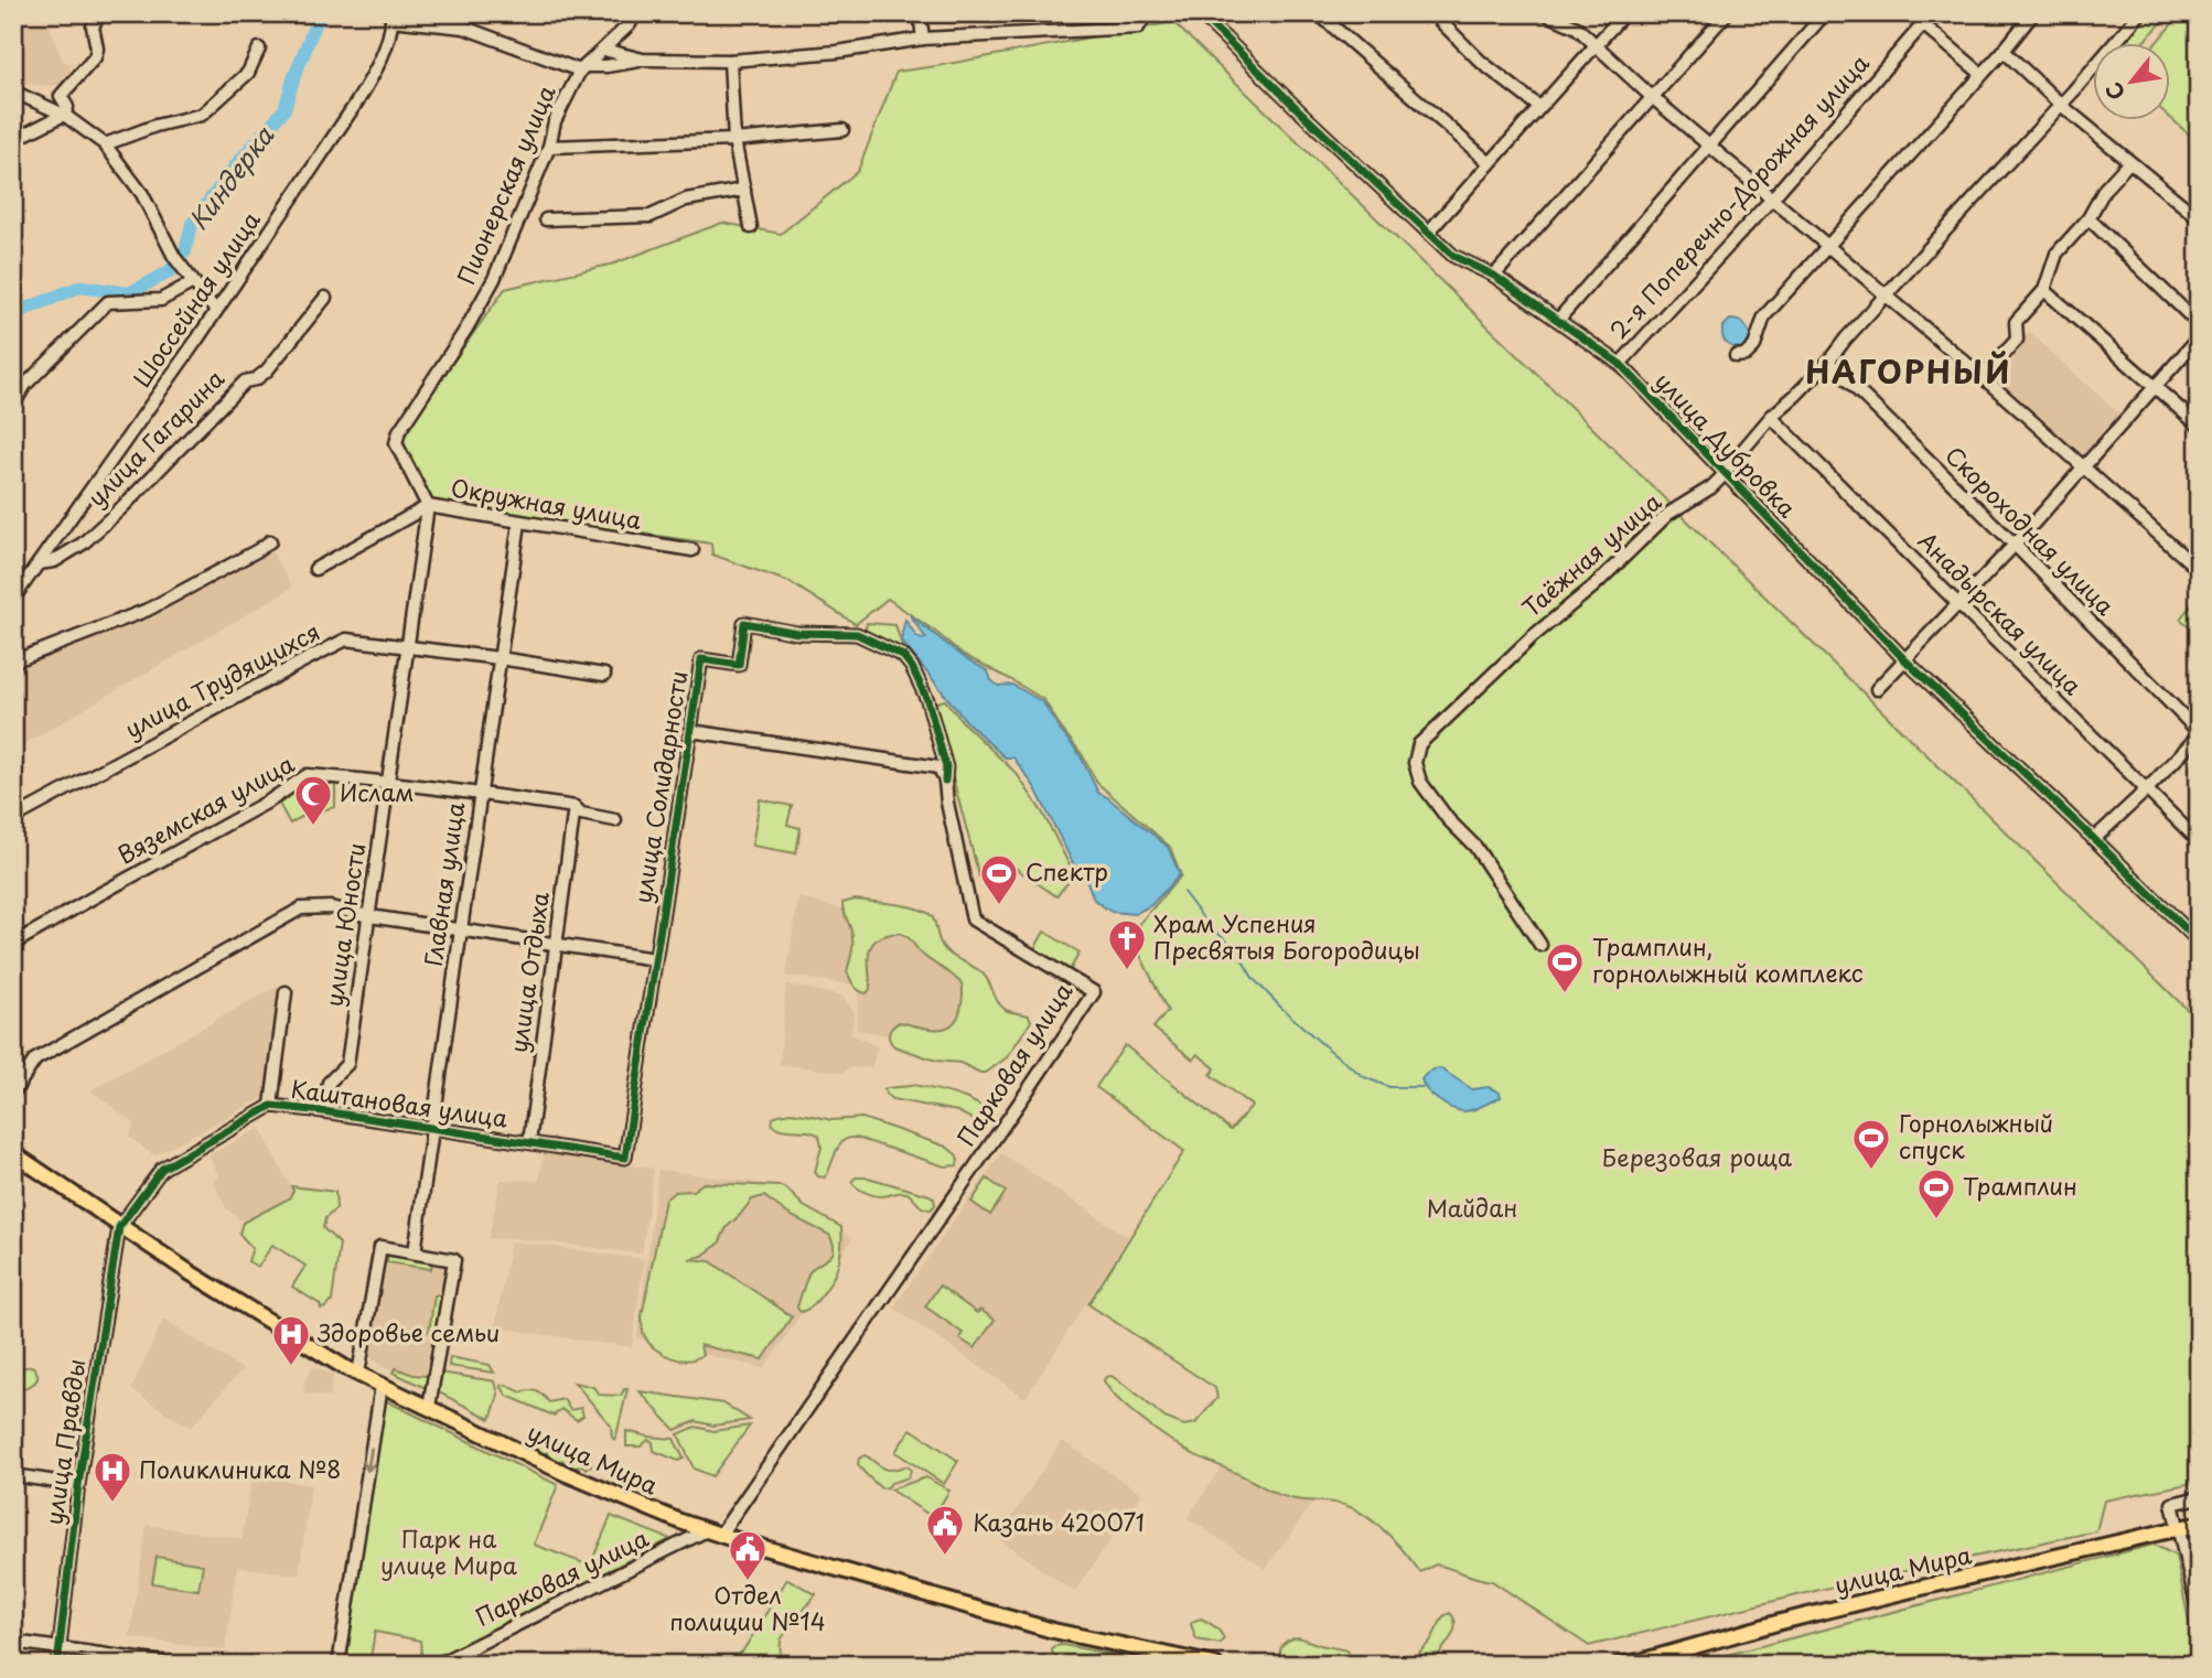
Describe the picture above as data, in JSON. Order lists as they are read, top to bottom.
{
  "streets": {
    "main road": ["улица Мира"],
    "street": [
      "Пионерская улица",
      "2-я Поперечно-Дорожная улица",
      "Шоссейная улица",
      "улица Гагарина",
      "улица Дубровка",
      "Окружная улица",
      "Скороходная улица",
      "Таёжная улица",
      "Анадырская улица",
      "улица Трудящихся",
      "улица Солидарности",
      "Вяземская улица",
      "Главная улица",
      "улица Юности",
      "улица Отдыха",
      "Парковая улица",
      "Каштановая улица",
      "улица Правды"
    ]
  },
  "crossings": [
    ["Пионерская улица", "Окружная улица"],
    ["Пионерская улица", "улица Юности"],
    ["2-я Поперечно-Дорожная улица", "улица Дубровка"],
    ["Шоссейная улица", "улица Гагарина"],
    ["улица Дубровка", "Таёжная улица"],
    ["Окружная улица", "Главная улица"],
    ["Окружная улица", "улица Юности"],
    ["Скороходная улица", "Таёжная улица"],
    ["Таёжная улица", "Анадырская улица"],
    ["улица Трудящихся", "Главная улица"],
    ["улица Трудящихся", "улица Юности"],
    ["улица Солидарности", "Парковая улица"],
    ["улица Солидарности", "Каштановая улица"],
    ["Вяземская улица", "Главная улица"],
    ["Вяземская улица", "улица Юности"],
    ["Вяземская улица", "улица Отдыха"],
    ["Главная улица", "Каштановая улица"],
    ["улица Юности", "Каштановая улица"],
    ["улица Отдыха", "Каштановая улица"],
    ["Парковая улица", "улица Мира"],
    ["Каштановая улица", "улица Правды"],
    ["Каштановая улица", "улица Мира"],
    ["улица Правды", "улица Мира"]
  ],
  "districts": ["НАГОРНЫЙ"],
  "water": ["Киндерка"],
  "parks": ["Березовая роща", "Майдан", "Парк на улице Мира"],
  "places": {
    "mosque": ["Ислам"],
    "sports": [
      "Спектр",
      "Трамплин, горнолыжный комплекс",
      "Горнолыжный спуск",
      "Трамплин"
    ],
    "church": ["Храм Успения Пресвятыя Богородицы"],
    "hospital": ["Здоровье семьи", "Поликлиника №8"],
    "public building": ["Казань 420071", "Отдел полиции №14"]
  },
  "north": "bottom left"
}
